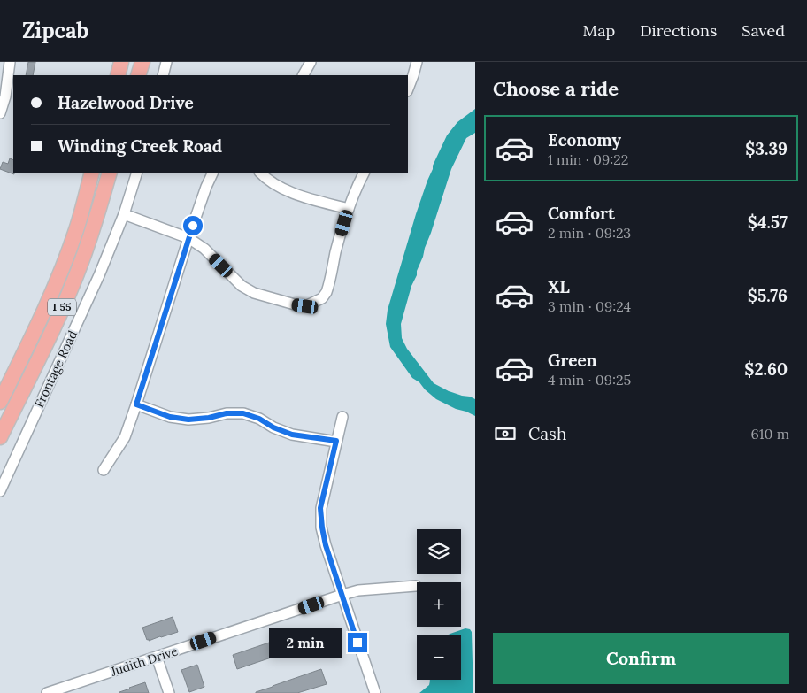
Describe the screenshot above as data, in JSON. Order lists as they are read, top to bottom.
{
  "streets": {
    "highway": ["I 55"],
    "street": ["Frontage Road", "Judith Drive"]
  },
  "page": {
    "header": "Zipcab",
    "nav": ["Map", "Directions", "Saved"],
    "heading": "Choose a ride",
    "banner": ["Hazelwood Drive", "Winding Creek Road"],
    "list": [
      {
        "name": "Economy",
        "note": "1 min · 09:22",
        "value": "$3.39"
      },
      {
        "name": "Comfort",
        "note": "2 min · 09:23",
        "value": "$4.57"
      },
      {
        "name": "XL",
        "note": "3 min · 09:24",
        "value": "$5.76"
      },
      {
        "name": "Green",
        "note": "4 min · 09:25",
        "value": "$2.60"
      }
    ],
    "pay": ["Cash", "610 m"],
    "map_buttons": ["+", "−"],
    "buttons": "Confirm",
    "bubble": "2 min"
  }
}
